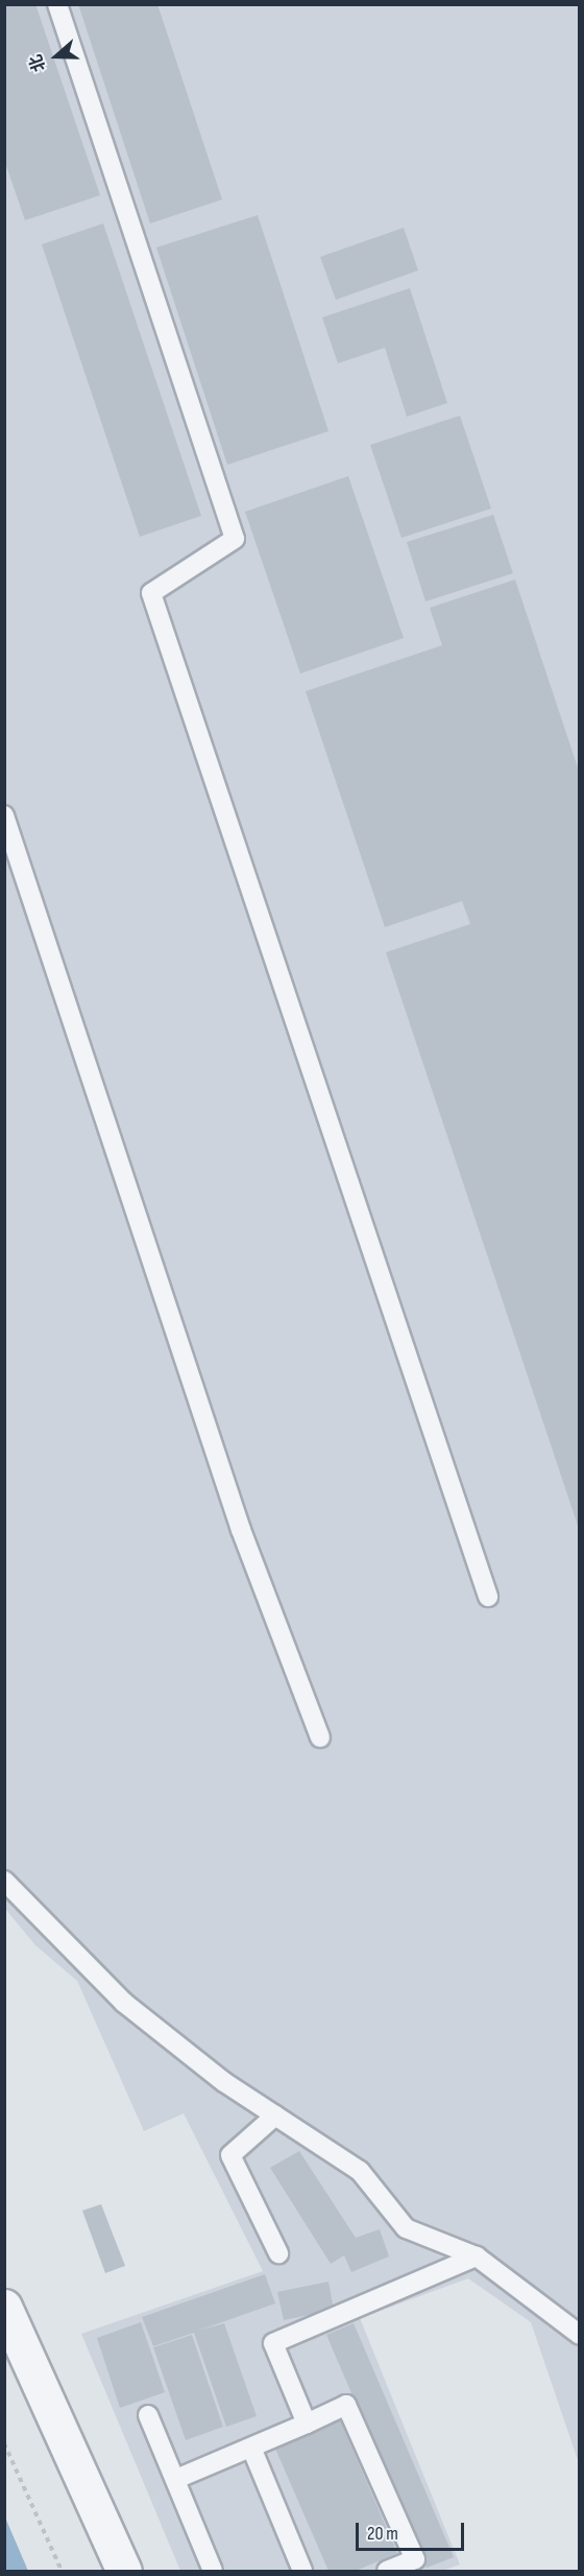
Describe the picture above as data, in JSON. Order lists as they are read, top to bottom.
{
  "scale_bar": "20 m",
  "north": "left"
}
